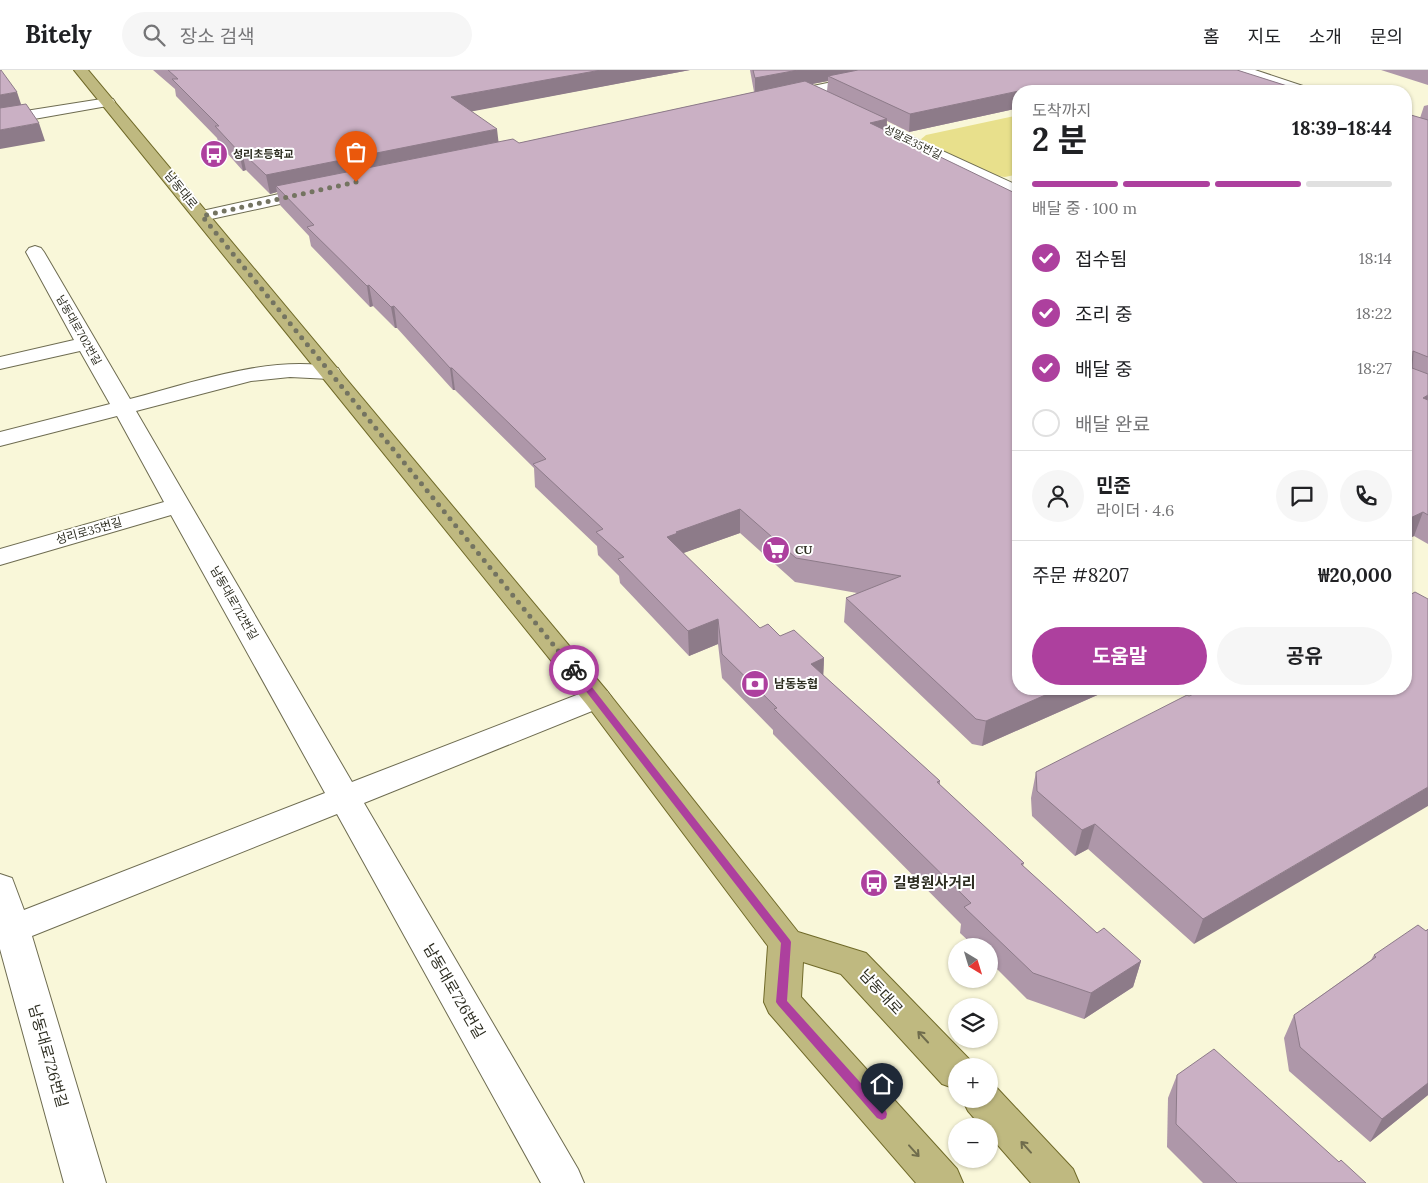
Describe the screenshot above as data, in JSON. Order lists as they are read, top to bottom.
{
  "streets": {
    "main road": ["남동대로"],
    "street": [
      "성말로35번길",
      "남동대로702번길",
      "성리로35번길",
      "남동대로712번길",
      "남동대로726번길"
    ]
  },
  "crossings": [
    ["남동대로702번길", "남동대로712번길"],
    ["성리로35번길", "남동대로712번길"],
    ["남동대로712번길", "남동대로726번길"]
  ],
  "places": {
    "bus stop": ["성리초등학교", "길병원사거리"],
    "supermarket": ["CU"],
    "bank": ["남동농협"]
  },
  "north": "bottom right",
  "page": {
    "header": "Bitely",
    "search": "장소 검색",
    "nav": [
      "홈",
      "지도",
      "소개",
      "문의"
    ],
    "heading": ["2 분", "도착까지", "18:39–18:44"],
    "panel": [
      "민준",
      "라이더 · 4.6",
      "주문 #8207",
      "₩20,000"
    ],
    "bar": "배달 중 · 100 m",
    "list": [
      ["접수됨", "18:14"],
      ["조리 중", "18:22"],
      ["배달 중", "18:27"],
      "배달 완료"
    ],
    "buttons": ["도움말", "공유"],
    "map_buttons": ["+", "−"]
  }
}
